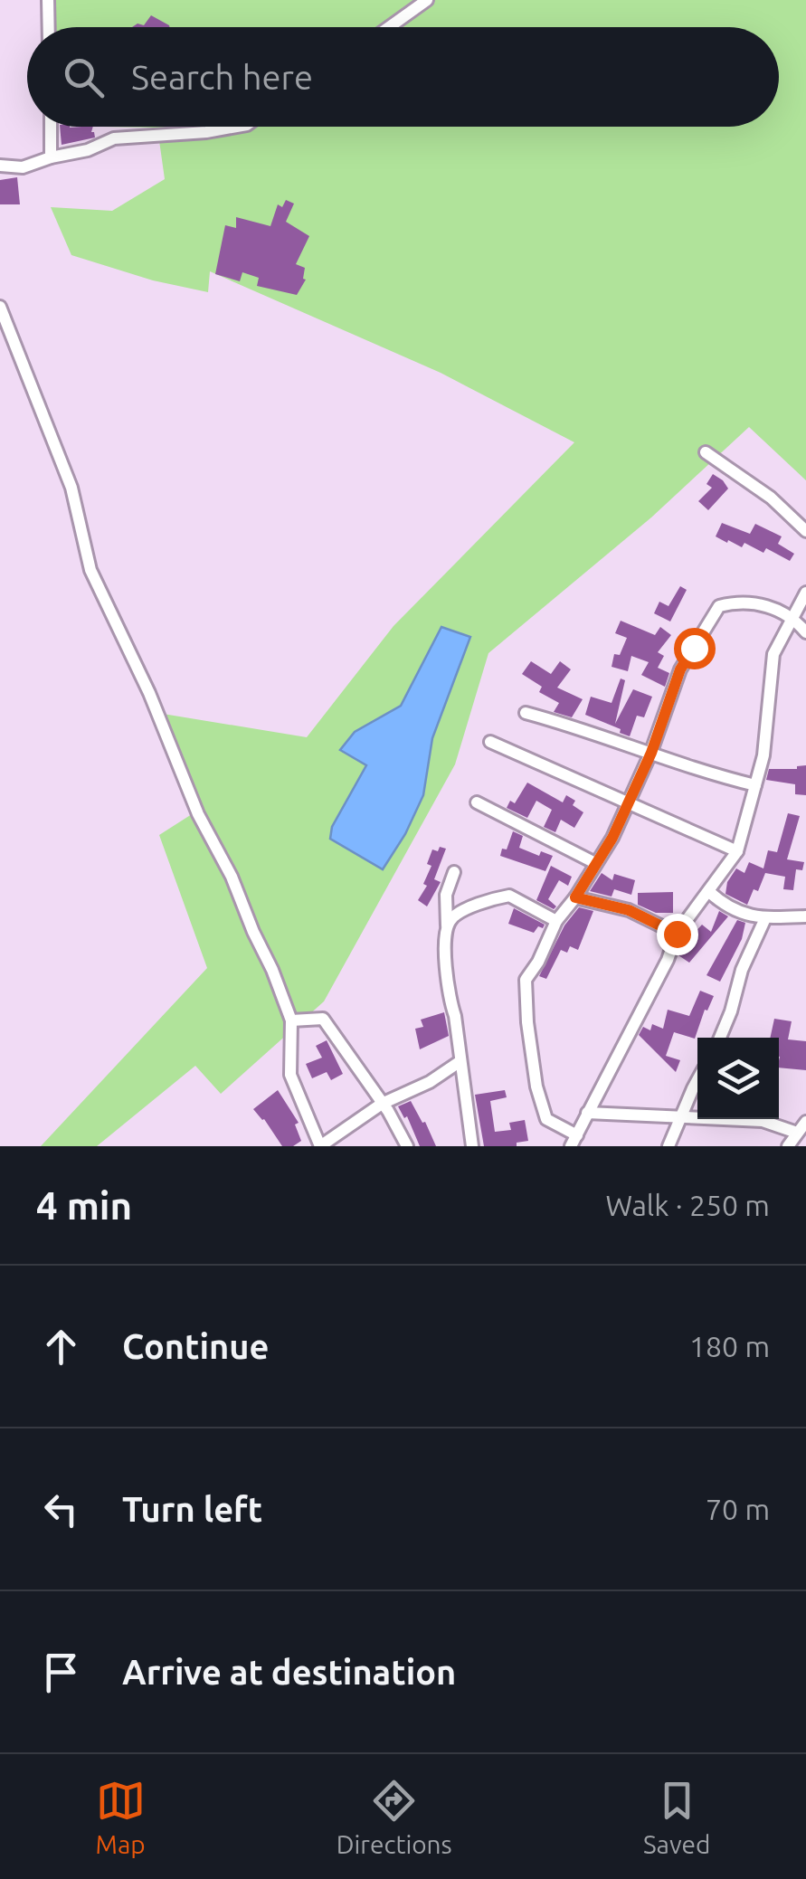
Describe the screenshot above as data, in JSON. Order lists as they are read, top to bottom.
{
  "page": {
    "search": "Search here",
    "heading": ["4 min", "Walk · 250 m"],
    "list": [
      ["Continue", "180 m"],
      ["Turn left", "70 m"],
      "Arrive at destination"
    ],
    "nav": ["Map", "Directions", "Saved"]
  }
}
